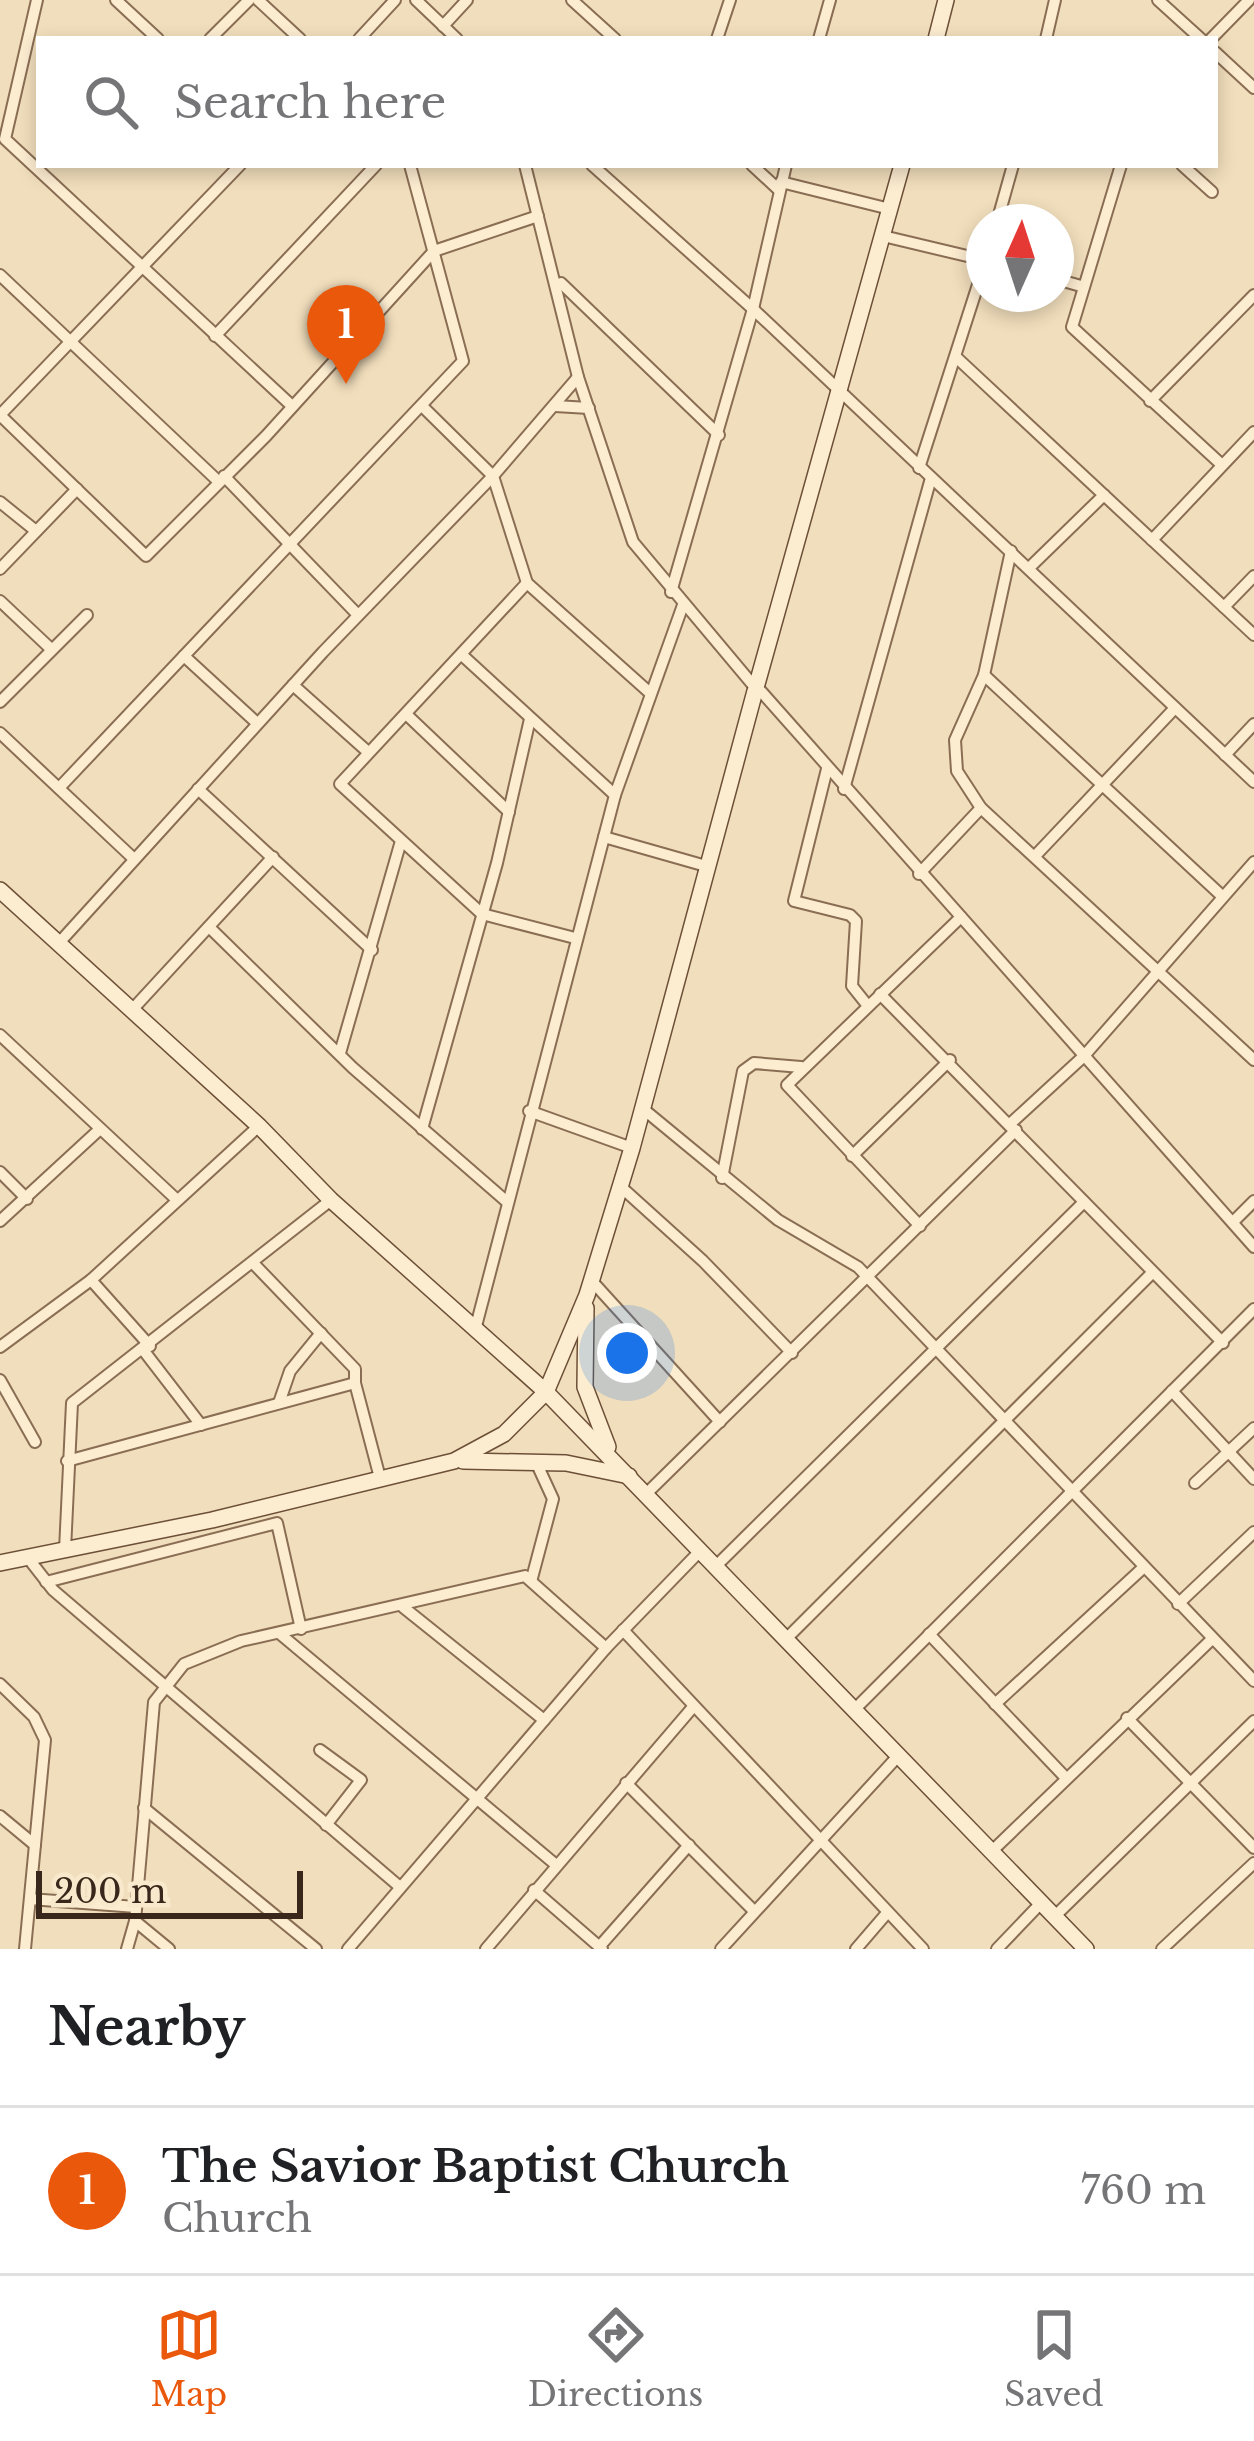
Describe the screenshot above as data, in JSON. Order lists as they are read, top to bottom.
{
  "scale_bar": "200 m",
  "north": "top",
  "page": {
    "search": "Search here",
    "pins": "1",
    "scale": "200 m",
    "heading": "Nearby",
    "list": [
      {
        "mark": "1",
        "name": "The Savior Baptist Church",
        "note": "Church",
        "value": "760 m"
      }
    ],
    "nav": ["Map", "Directions", "Saved"]
  }
}
